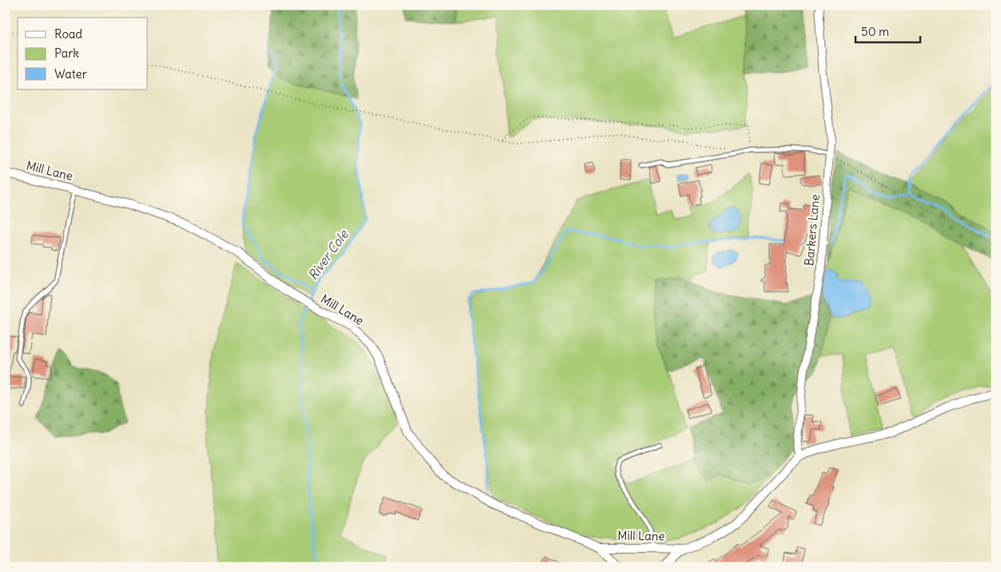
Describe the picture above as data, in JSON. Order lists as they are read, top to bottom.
{
  "streets": {
    "street": ["Mill Lane", "Barkers Lane"]
  },
  "water": ["River Cole"],
  "legend": ["Road", "Park", "Water"],
  "scale_bar": "50 m"
}
